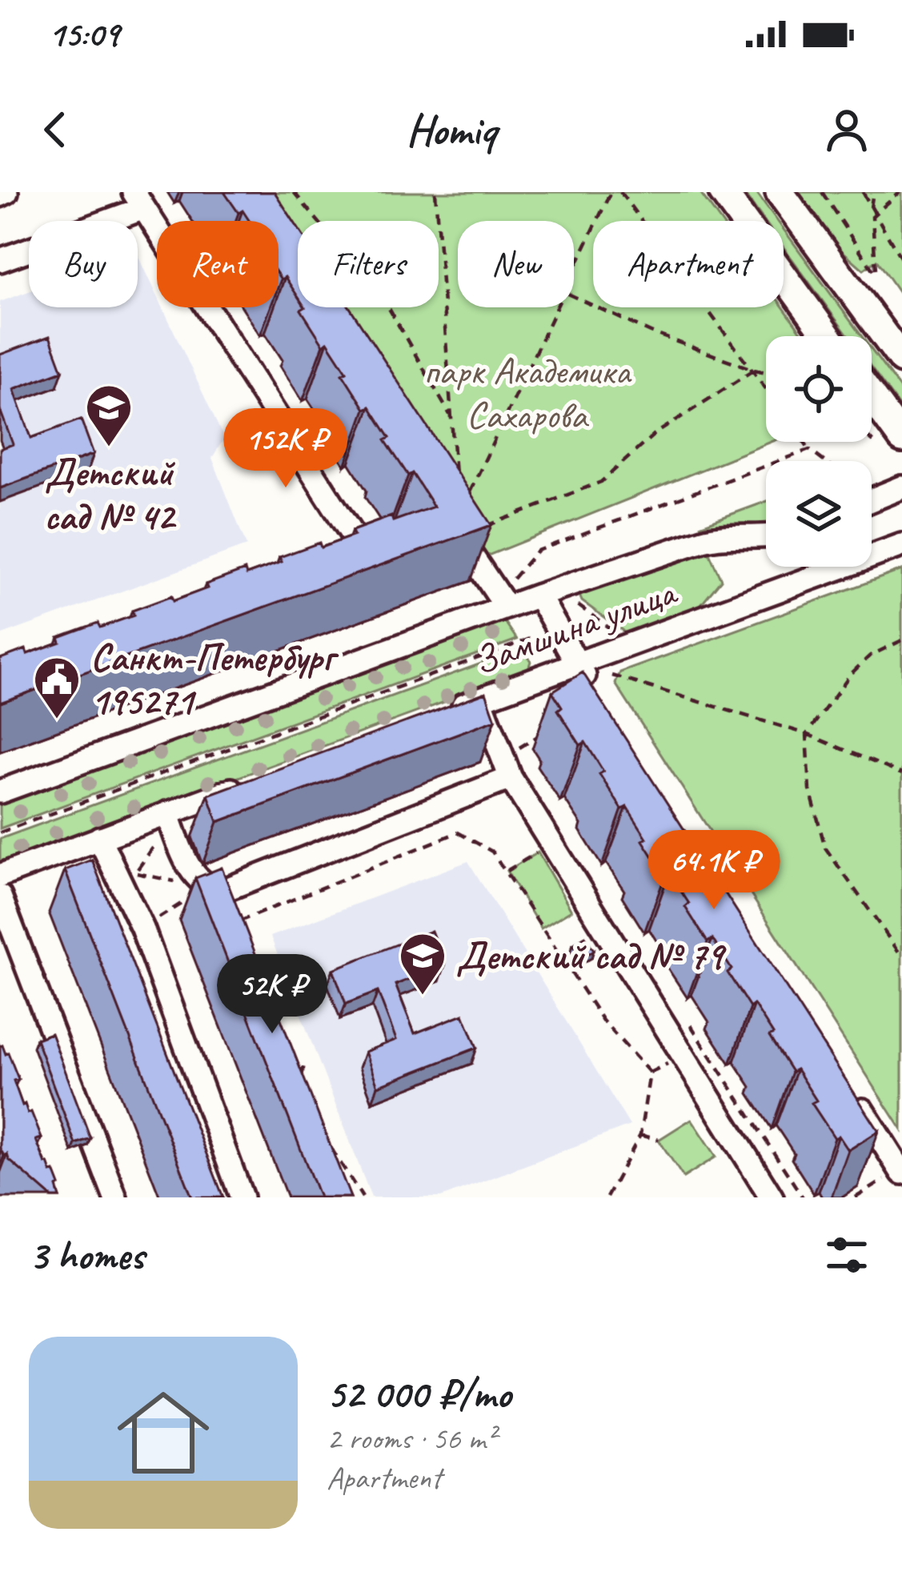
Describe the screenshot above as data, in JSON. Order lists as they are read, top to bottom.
{
  "streets": {
    "street": ["Замшина улица"]
  },
  "parks": ["парк Академика Сахарова"],
  "places": {
    "school or university": ["Детский сад № 42", "Детский сад № 79"],
    "public building": ["Санкт-Петербург 195271"]
  },
  "page": {
    "status": "15:09",
    "header": "Homiq",
    "chip": [
      "Buy",
      "Rent",
      "Filters",
      "New",
      "Apartment"
    ],
    "price": ["152K ₽", "64.1K ₽", "52K ₽"],
    "heading": "3 homes",
    "list": [
      {
        "name": "52 000 ₽/mo",
        "note": "2 rooms · 56 m² · Apartment"
      }
    ]
  }
}
